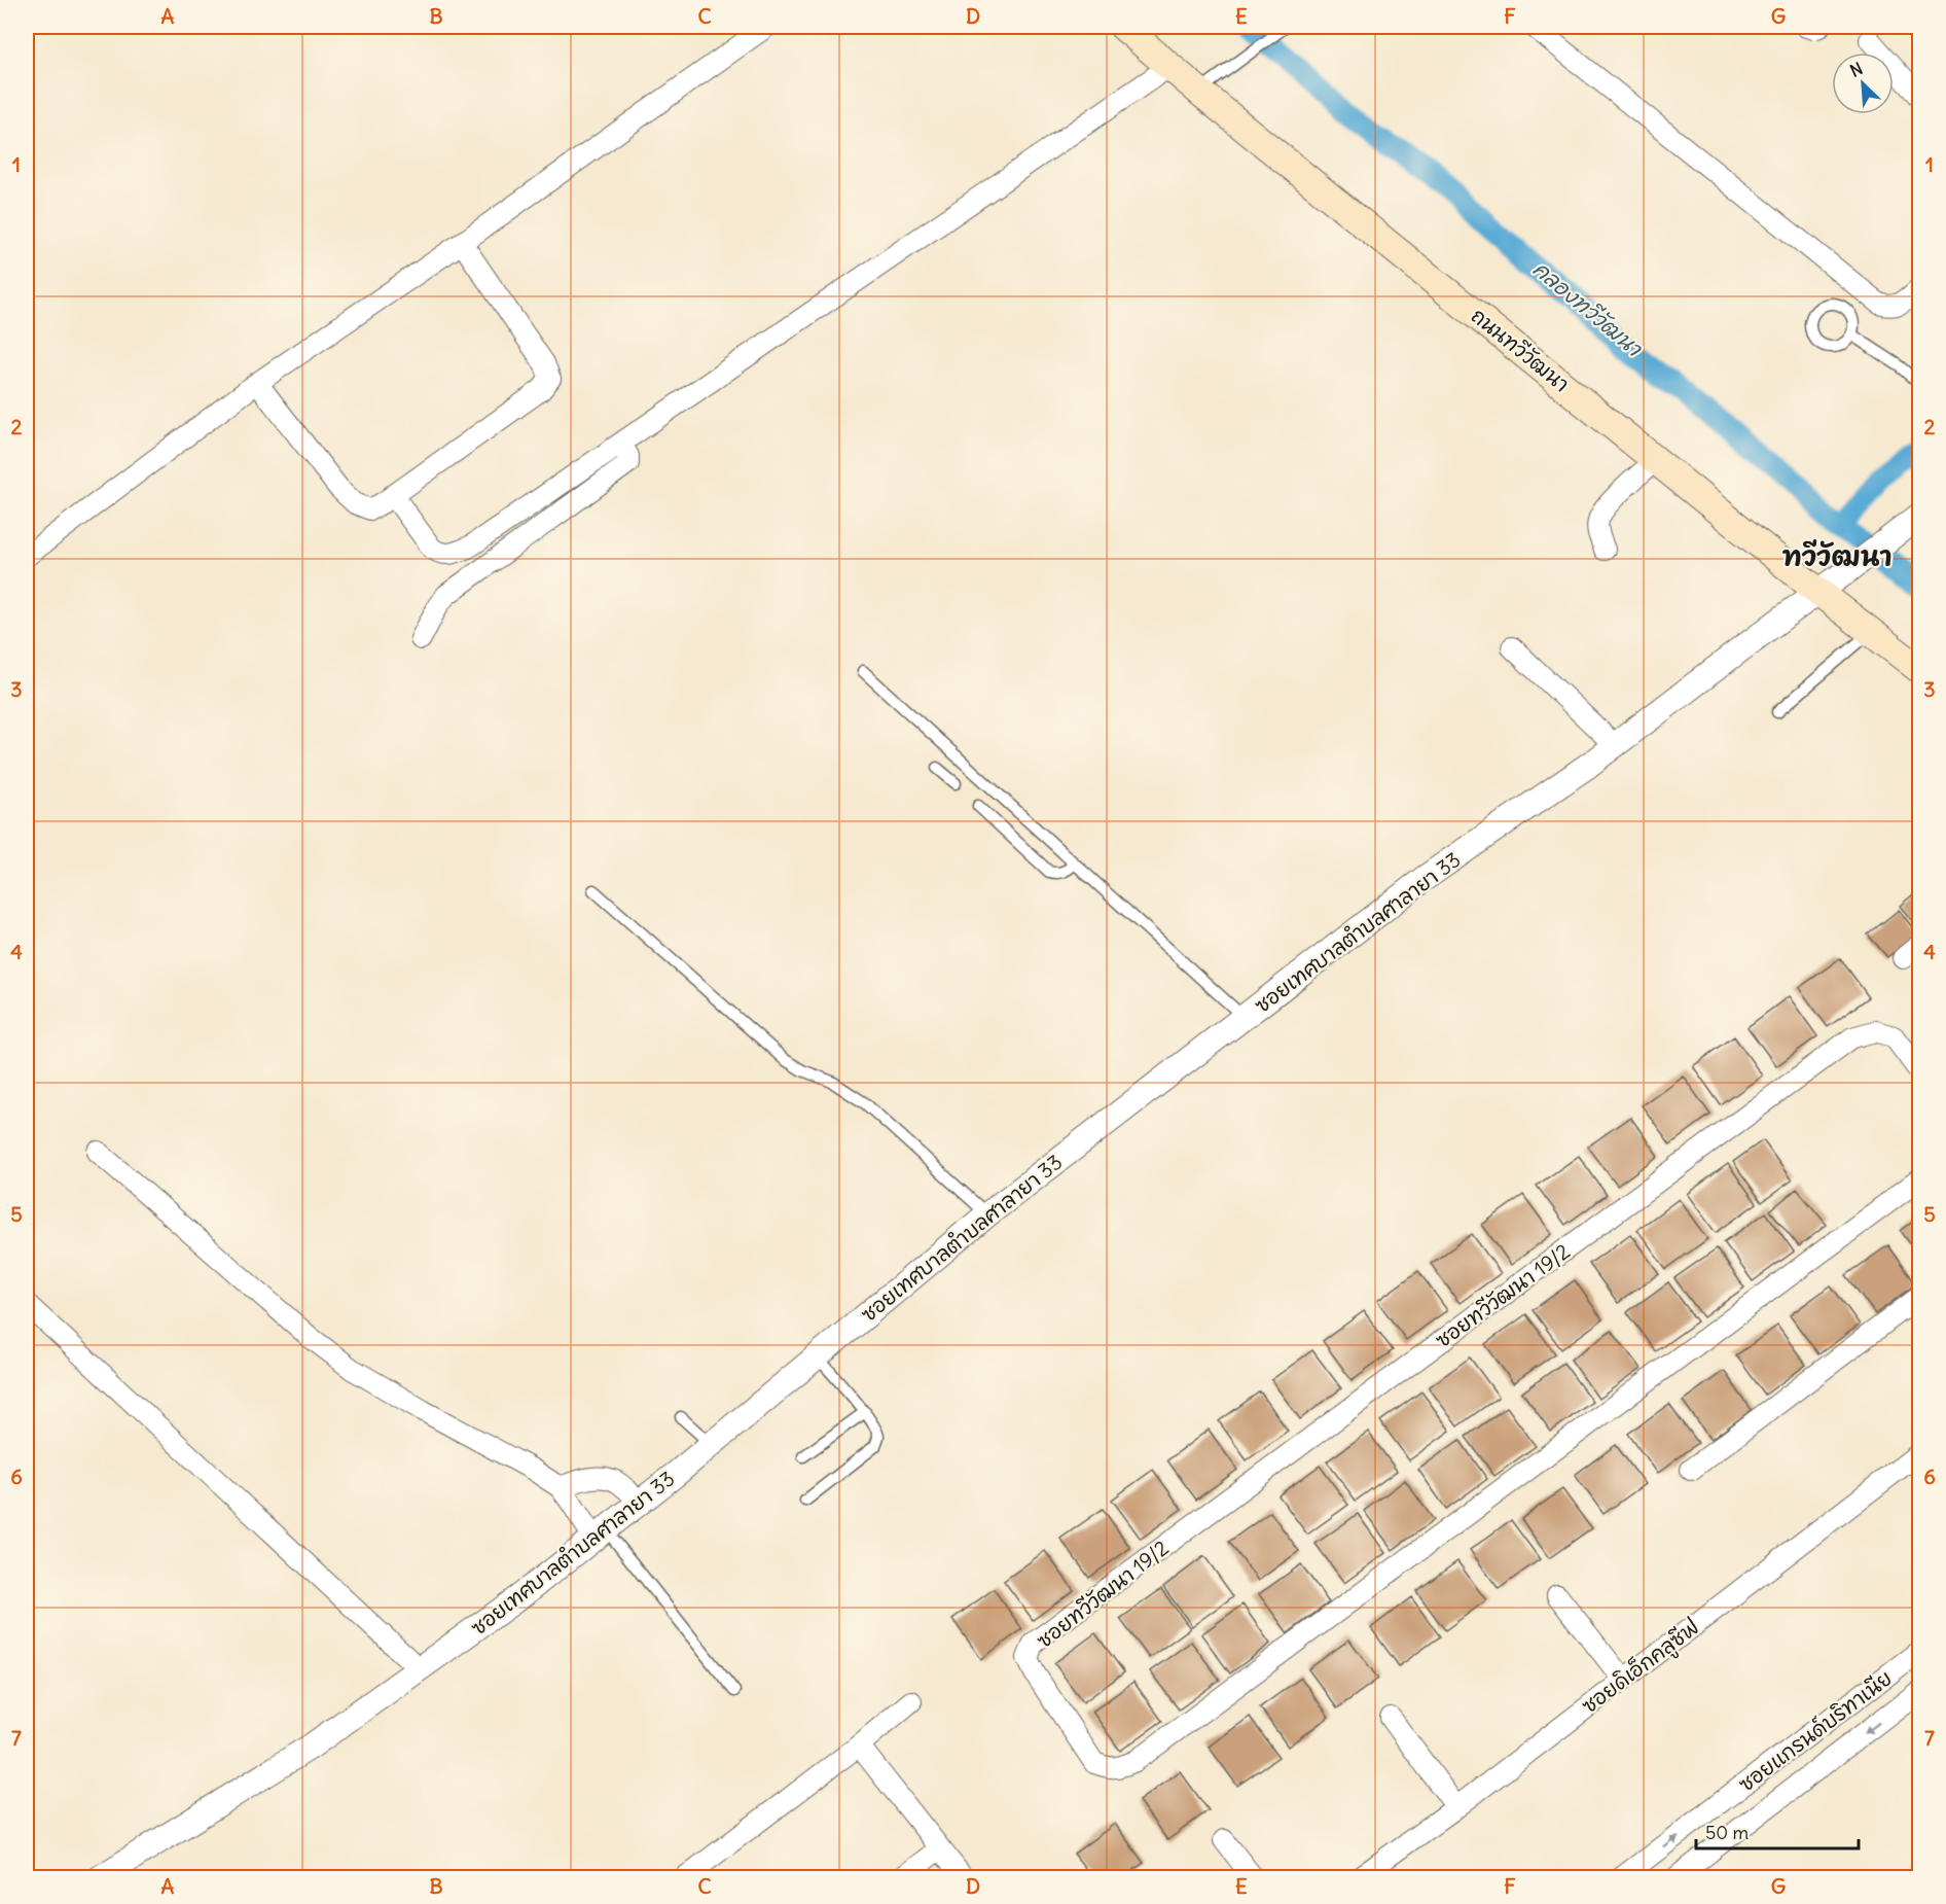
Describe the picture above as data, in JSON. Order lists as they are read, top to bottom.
{
  "streets": {
    "main road": ["ถนนทวีวัฒนา"],
    "street": [
      "ซอยเทศบาลตำบลศาลายา 33",
      "ซอยทวีวัฒนา 19/2",
      "ซอยดิเอ็กคลูซีฟ",
      "ซอยแกรนด์บริทาเนีย"
    ]
  },
  "crossings": [
    ["ถนนทวีวัฒนา", "ซอยเทศบาลตำบลศาลายา 33"]
  ],
  "districts": ["ทวีวัฒนา"],
  "water": ["คลองทวีวัฒนา"],
  "scale_bar": "50 m",
  "north": "top left",
  "grid": {
    "columns": [
      "A",
      "B",
      "C",
      "D",
      "E",
      "F",
      "G"
    ],
    "rows": [
      "1",
      "2",
      "3",
      "4",
      "5",
      "6",
      "7"
    ]
  }
}
